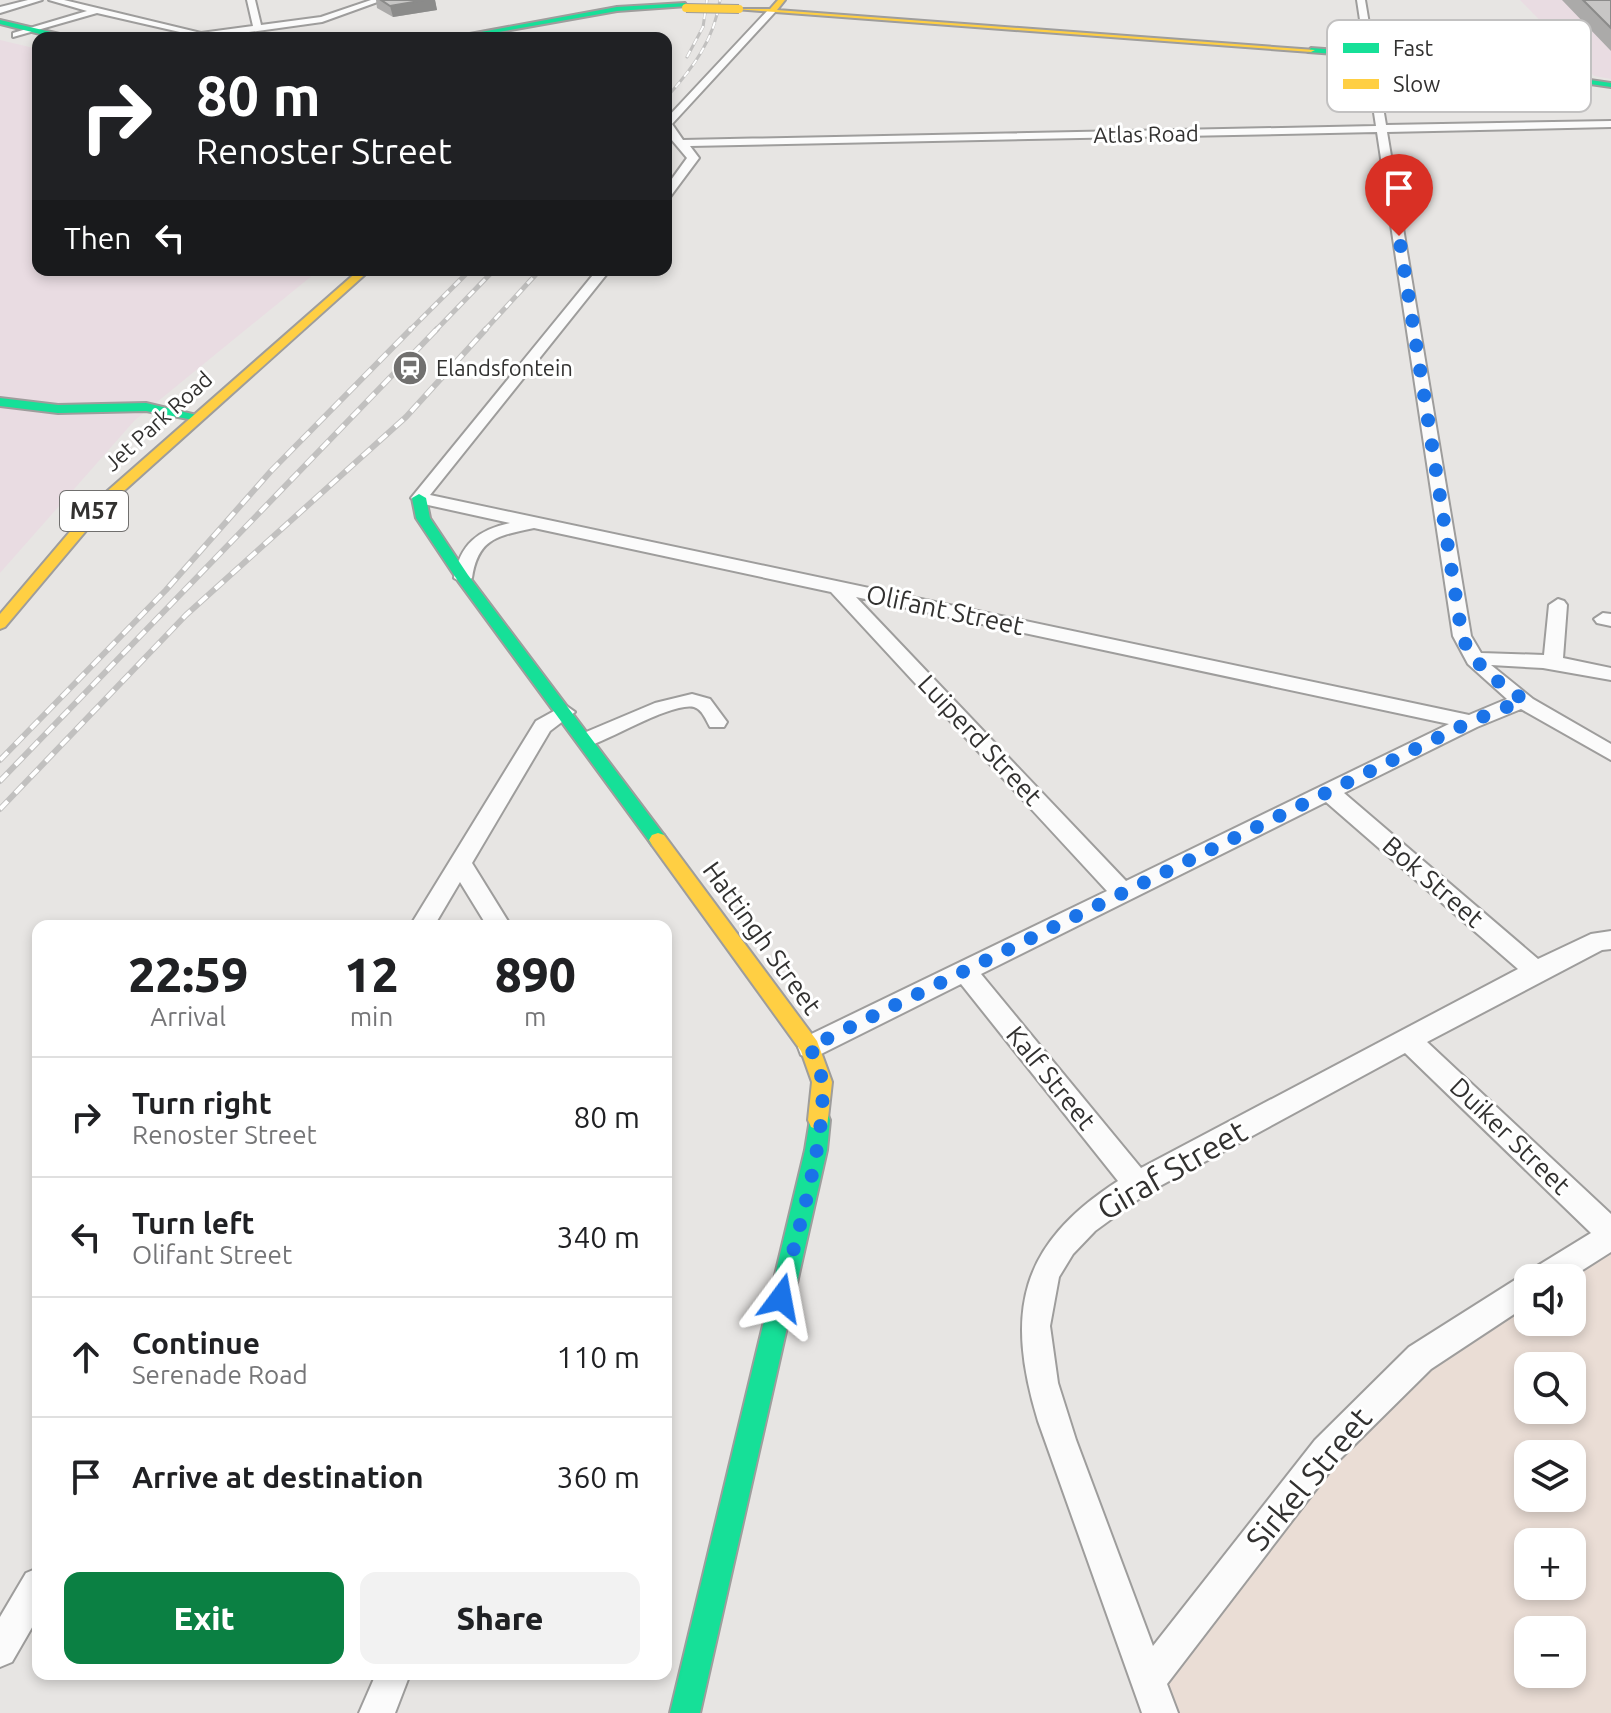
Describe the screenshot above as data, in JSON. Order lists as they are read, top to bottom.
{
  "streets": {
    "main road": ["Jet Park Road", "M57", "Hattingh Street"],
    "street": [
      "Atlas Road",
      "Olifant Street",
      "Luiperd Street",
      "Bok Street",
      "Kalf Street",
      "Duiker Street",
      "Giraf Street",
      "Sirkel Street"
    ]
  },
  "crossings": [
    ["Olifant Street", "Luiperd Street"],
    ["Olifant Street", "Hattingh Street"],
    ["Bok Street", "Giraf Street"],
    ["Kalf Street", "Giraf Street"],
    ["Duiker Street", "Giraf Street"],
    ["Giraf Street", "Sirkel Street"]
  ],
  "places": {
    "station": ["Elandsfontein"]
  },
  "legend": ["Fast", "Slow"],
  "page": {
    "turn": ["80 m", "Renoster Street"],
    "then": "Then",
    "eta": [
      "22:59",
      "Arrival",
      "12",
      "min",
      "890",
      "m"
    ],
    "list": [
      {
        "name": "Turn right",
        "note": "Renoster Street",
        "value": "80 m"
      },
      {
        "name": "Turn left",
        "note": "Olifant Street",
        "value": "340 m"
      },
      {
        "name": "Continue",
        "note": "Serenade Road",
        "value": "110 m"
      },
      {
        "name": "Arrive at destination",
        "value": "360 m"
      }
    ],
    "map_buttons": ["+", "−"],
    "buttons": ["Exit", "Share"]
  }
}
